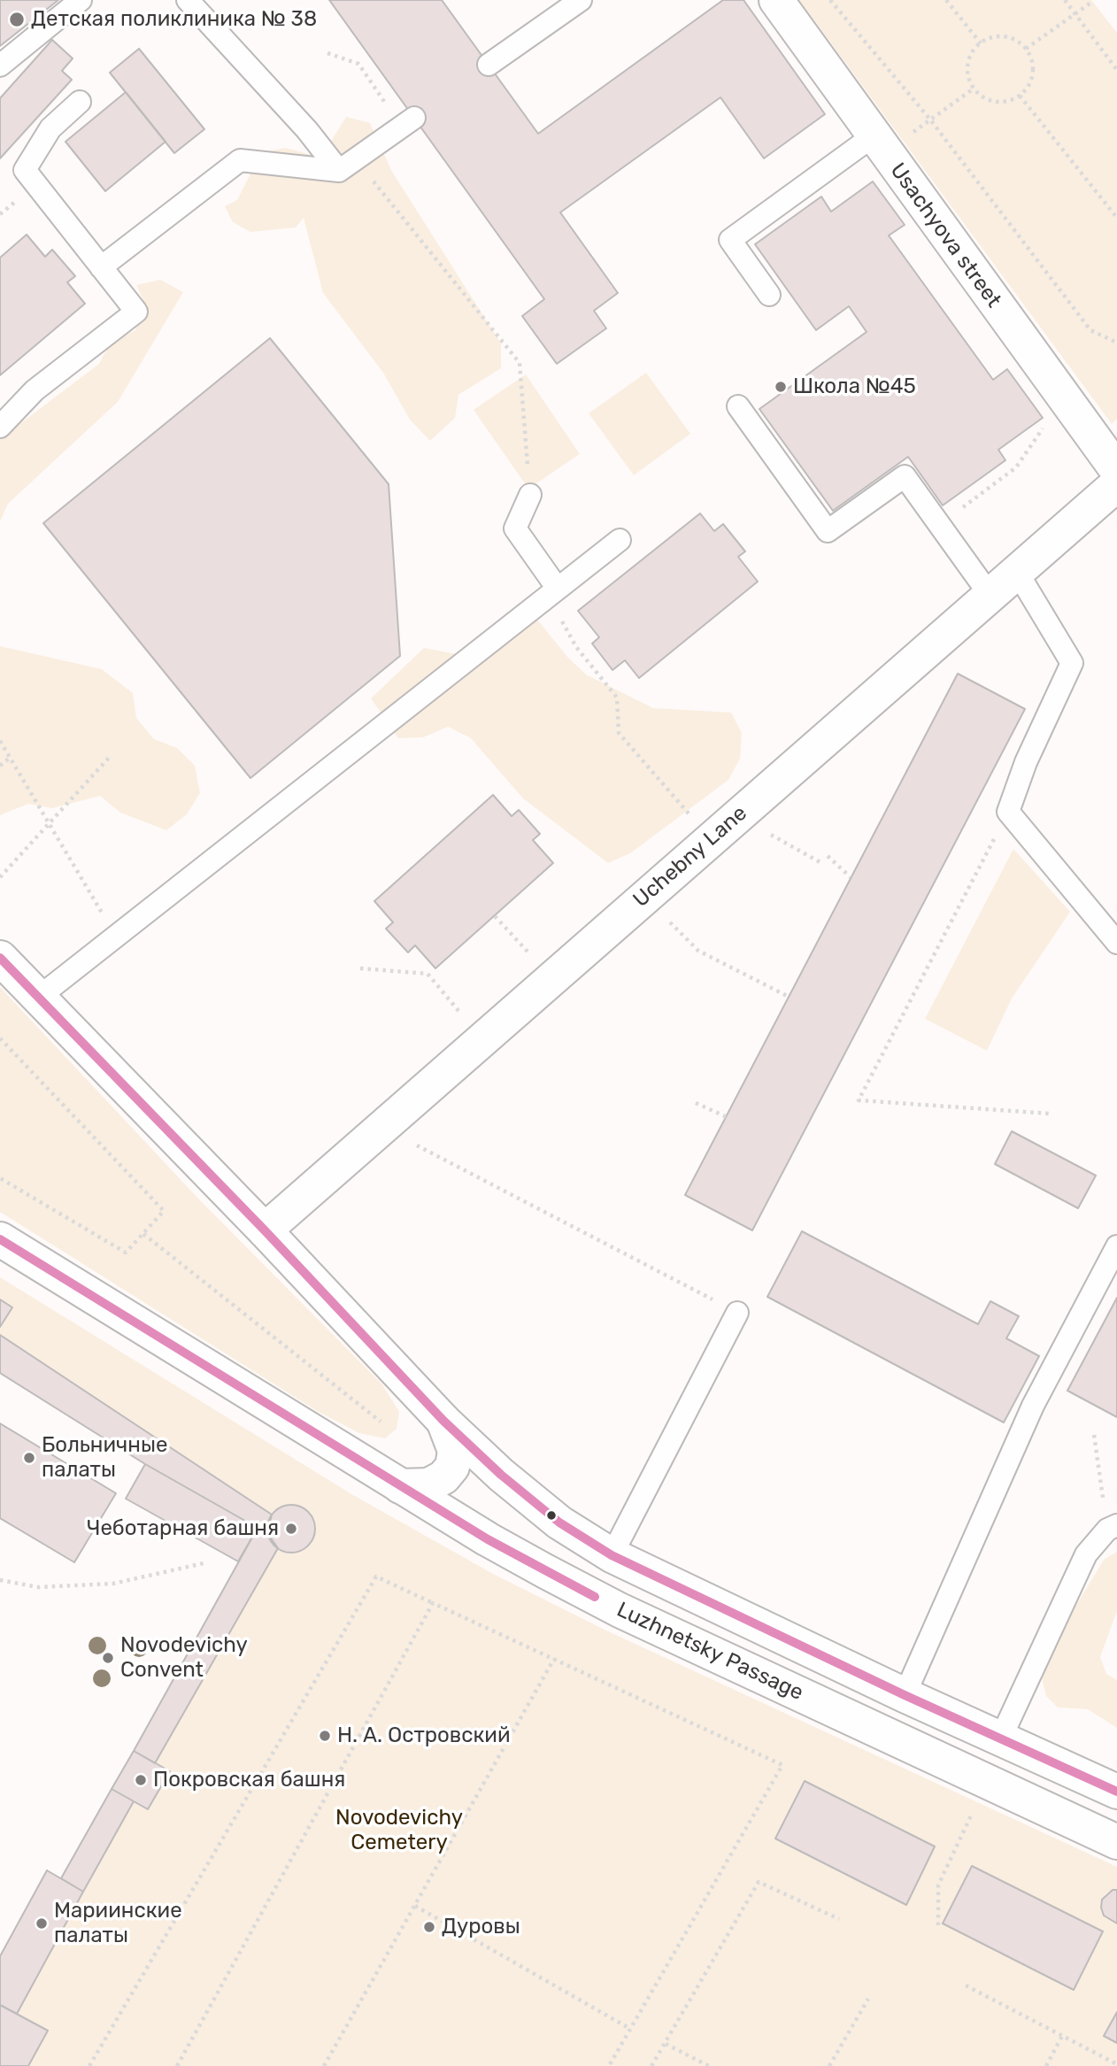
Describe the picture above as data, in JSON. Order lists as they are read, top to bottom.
{
  "streets": {
    "main road": ["Usachyova street", "Uchebny Lane", "Luzhnetsky Passage"]
  },
  "crossings": [
    ["Uchebny Lane", "Luzhnetsky Passage"]
  ],
  "parks": ["Novodevichy Cemetery"],
  "places": [
    "Детская поликлиника № 38",
    "Школа №45",
    "Больничные палаты",
    "Чеботарная башня",
    "Novodevichy Convent",
    "Н. А. Островский",
    "Покровская башня",
    "Мариинские палаты",
    "Дуровы"
  ]
}
